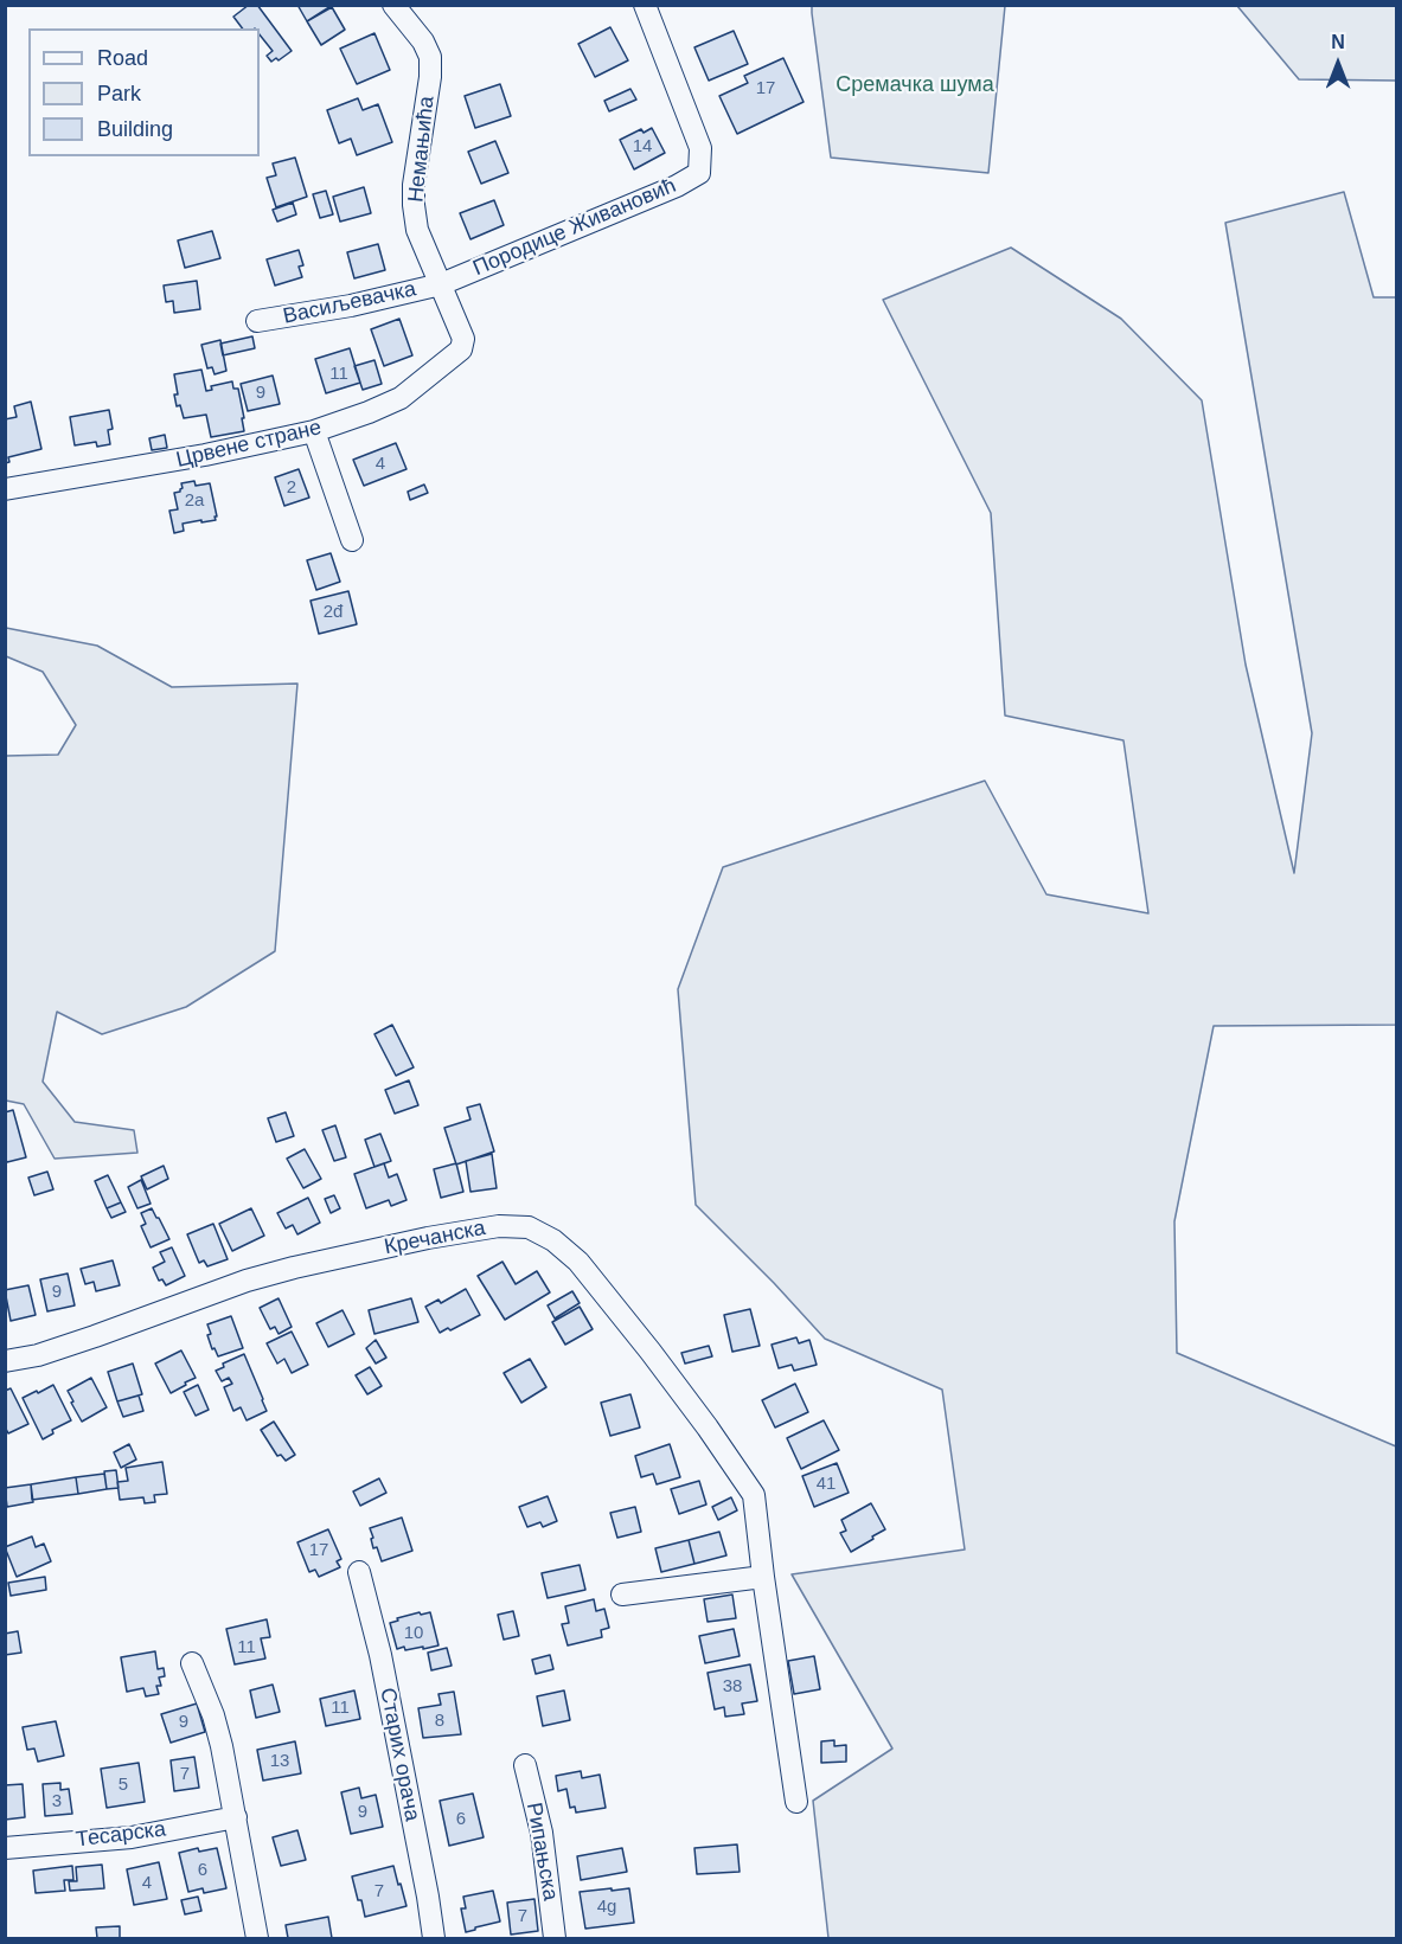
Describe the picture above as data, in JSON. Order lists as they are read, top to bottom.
{
  "streets": {
    "street": [
      "Немањића",
      "Породице Живановић",
      "Васиљевачка",
      "Црвене стране",
      "Кречанска",
      "Старих орача",
      "Тесарска",
      "Рипањска"
    ]
  },
  "crossings": [
    ["Немањића", "Породице Живановић"],
    ["Немањића", "Васиљевачка"],
    ["Немањића", "Црвене стране"],
    ["Породице Живановић", "Васиљевачка"]
  ],
  "parks": ["Сремачка шума"],
  "house_numbers": [
    "17",
    "14",
    "11",
    "9",
    "4",
    "2",
    "2a",
    "2đ",
    "9",
    "41",
    "17",
    "10",
    "11",
    "38",
    "11",
    "8",
    "9",
    "13",
    "7",
    "5",
    "3",
    "9",
    "6",
    "6",
    "4",
    "7",
    "4g",
    "7"
  ],
  "legend": ["Road", "Park", "Building"],
  "north": "top"
}
